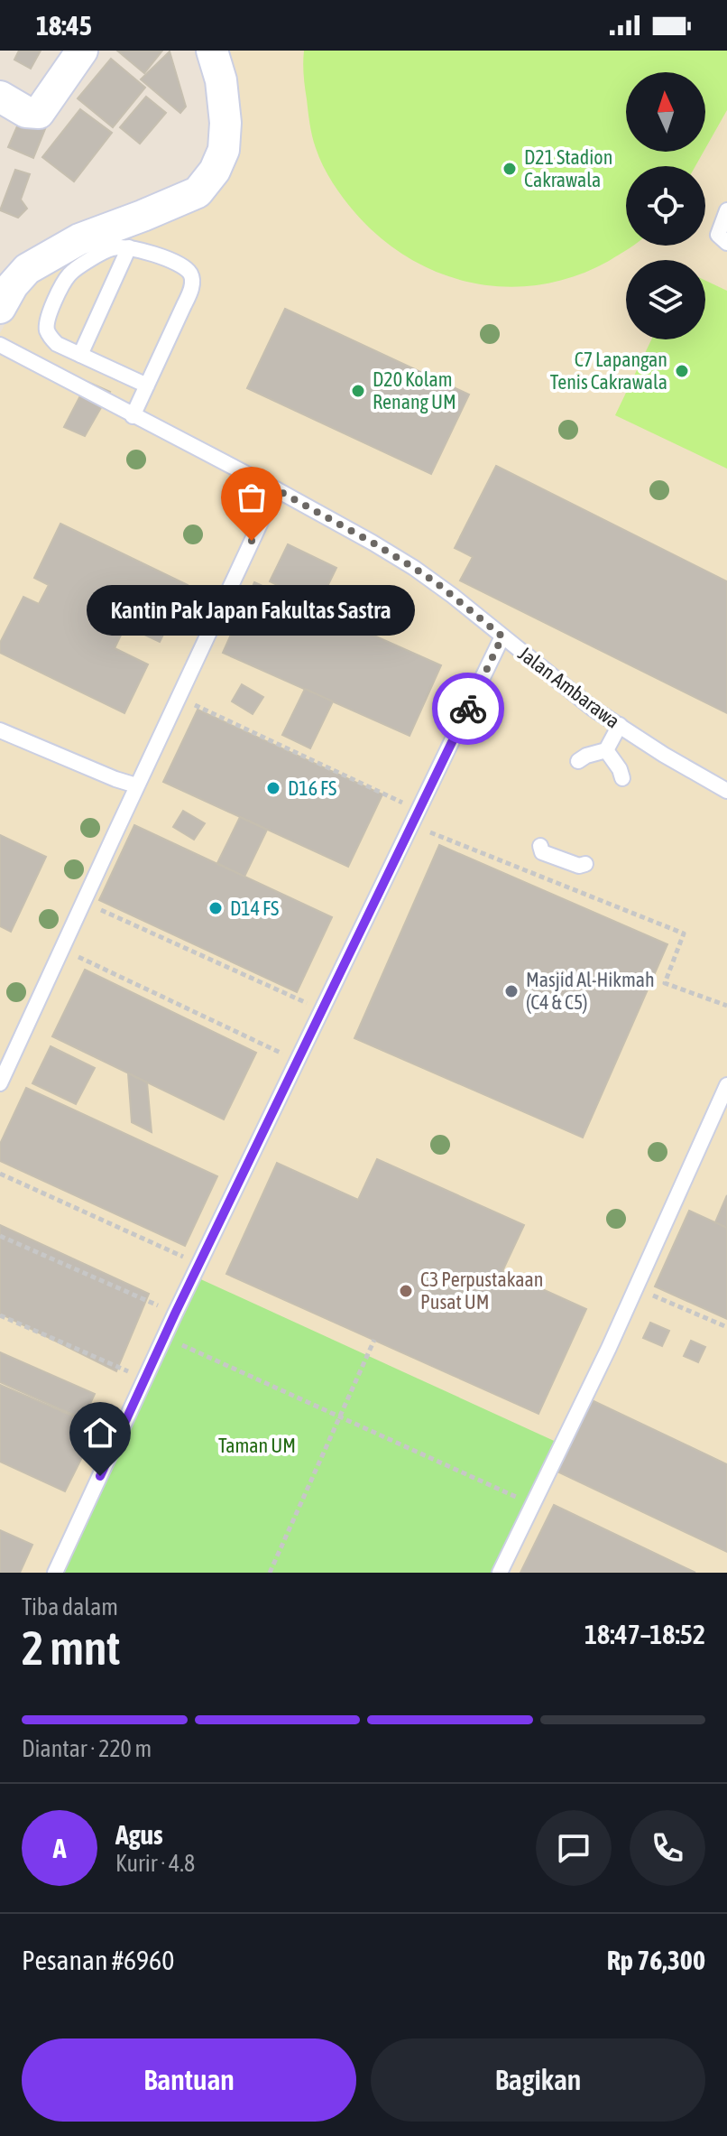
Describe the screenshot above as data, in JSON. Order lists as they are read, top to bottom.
{
  "streets": {
    "lane": ["Jalan Ambarawa"]
  },
  "parks": ["Taman UM"],
  "places": [
    "D21 Stadion Cakrawala",
    "C7 Lapangan Tenis Cakrawala",
    "D20 Kolam Renang UM",
    "Kantin Pak Japan Fakultas Sastra",
    "D16 FS",
    "D14 FS",
    "Masjid Al-Hikmah (C4 & C5)",
    "C3 Perpustakaan Pusat UM"
  ],
  "north": "top",
  "page": {
    "status": "18:45",
    "bubble": "Kantin Pak Japan Fakultas Sastra",
    "heading": ["2 mnt", "Tiba dalam", "18:47–18:52"],
    "panel": [
      "Agus",
      "Kurir · 4.8",
      "Pesanan #6960",
      "Rp 76,300"
    ],
    "bar": "Diantar · 220 m",
    "round": "A",
    "buttons": ["Bantuan", "Bagikan"]
  }
}
